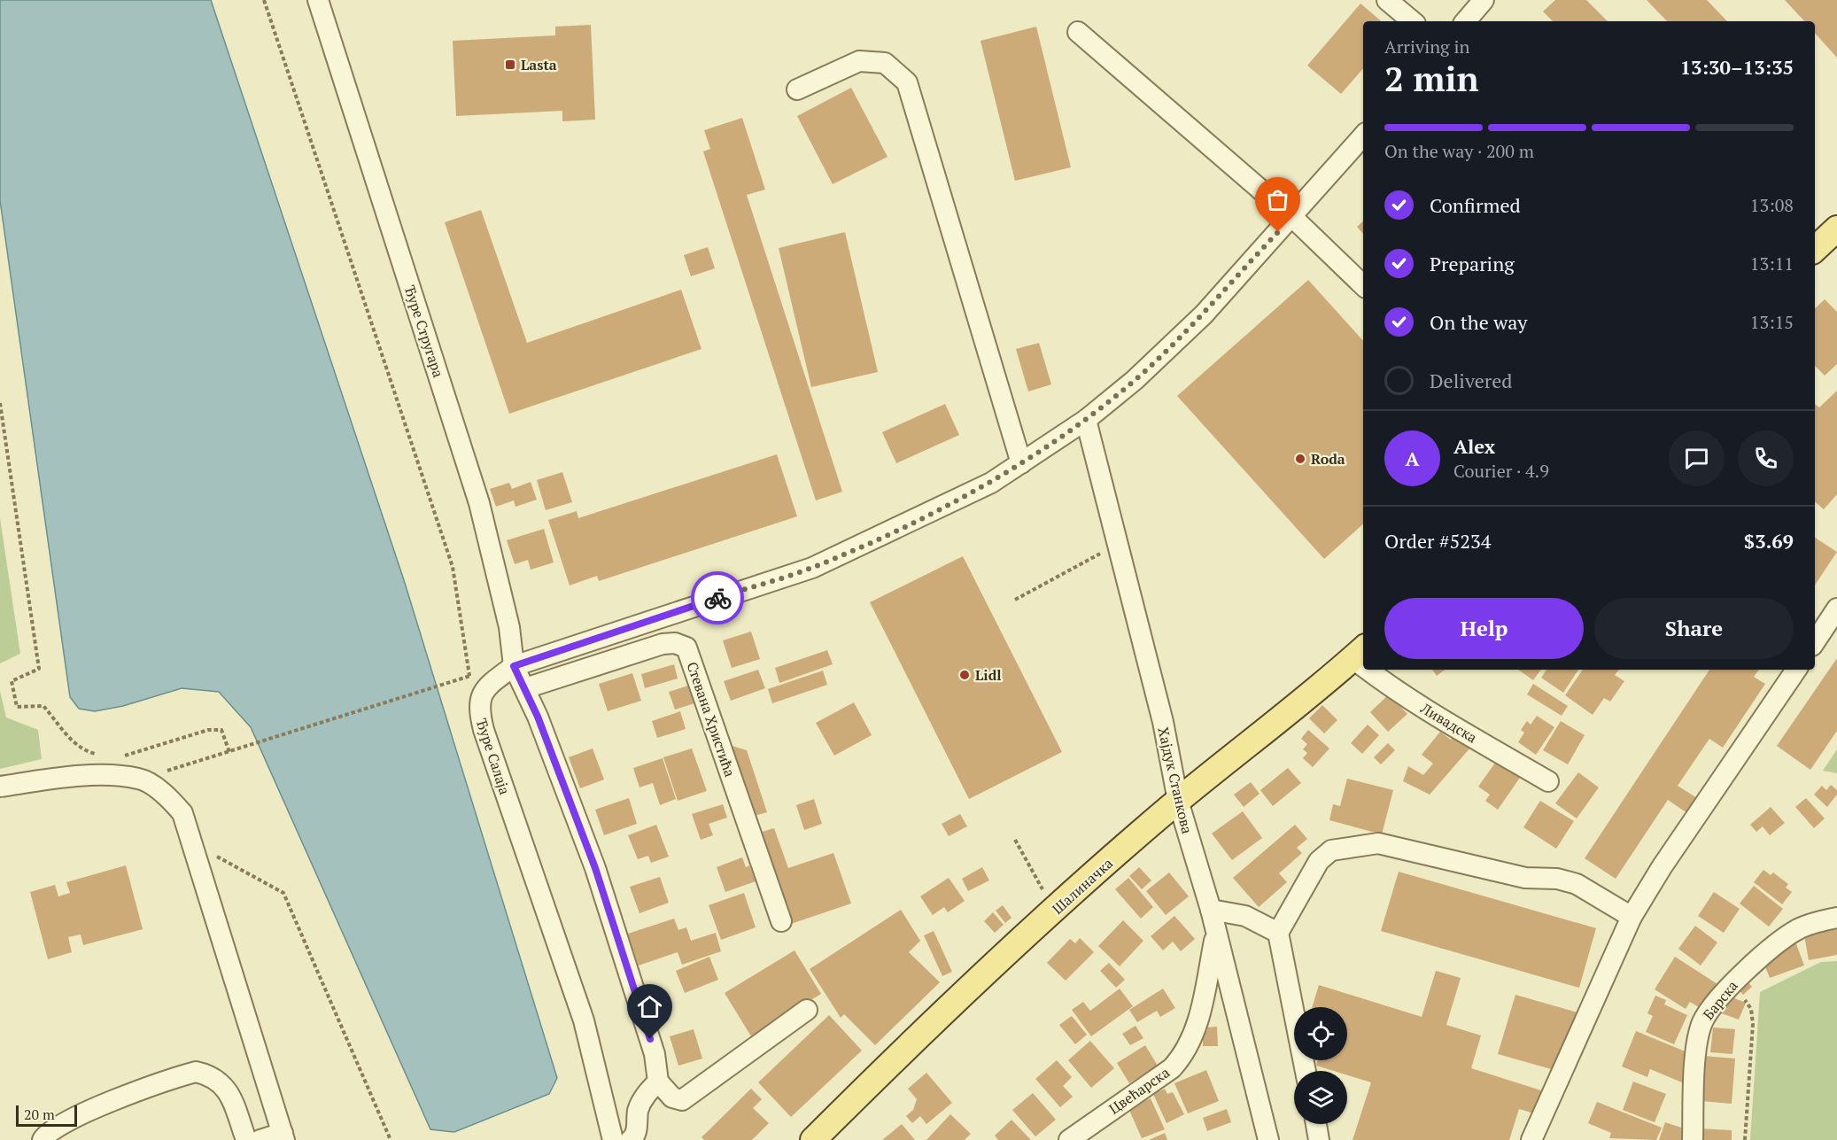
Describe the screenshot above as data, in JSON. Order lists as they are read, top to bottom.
{
  "streets": {
    "main road": ["Шалиначка"],
    "street": [
      "Ђуре Стругара",
      "Стевана Христића",
      "Ливадска",
      "Ђуре Салаја",
      "Хајдук Станкова",
      "Барска",
      "Цвећарска"
    ]
  },
  "crossings": [
    ["Ђуре Стругара", "Ђуре Салаја"],
    ["Ђуре Салаја", "Хајдук Станкова"],
    ["Хајдук Станкова", "Шалиначка"],
    ["Хајдук Станкова", "Цвећарска"]
  ],
  "places": {
    "transit": ["Lasta"],
    "other": ["Roda", "Lidl"]
  },
  "scale_bar": "20 m",
  "page": {
    "heading": ["2 min", "Arriving in", "13:30–13:35"],
    "panel": [
      "Alex",
      "Courier · 4.9",
      "Order #5234",
      "$3.69"
    ],
    "bar": "On the way · 200 m",
    "list": [
      ["Confirmed", "13:08"],
      ["Preparing", "13:11"],
      ["On the way", "13:15"],
      "Delivered"
    ],
    "round": "A",
    "buttons": ["Help", "Share"],
    "scale": "20 m"
  }
}
